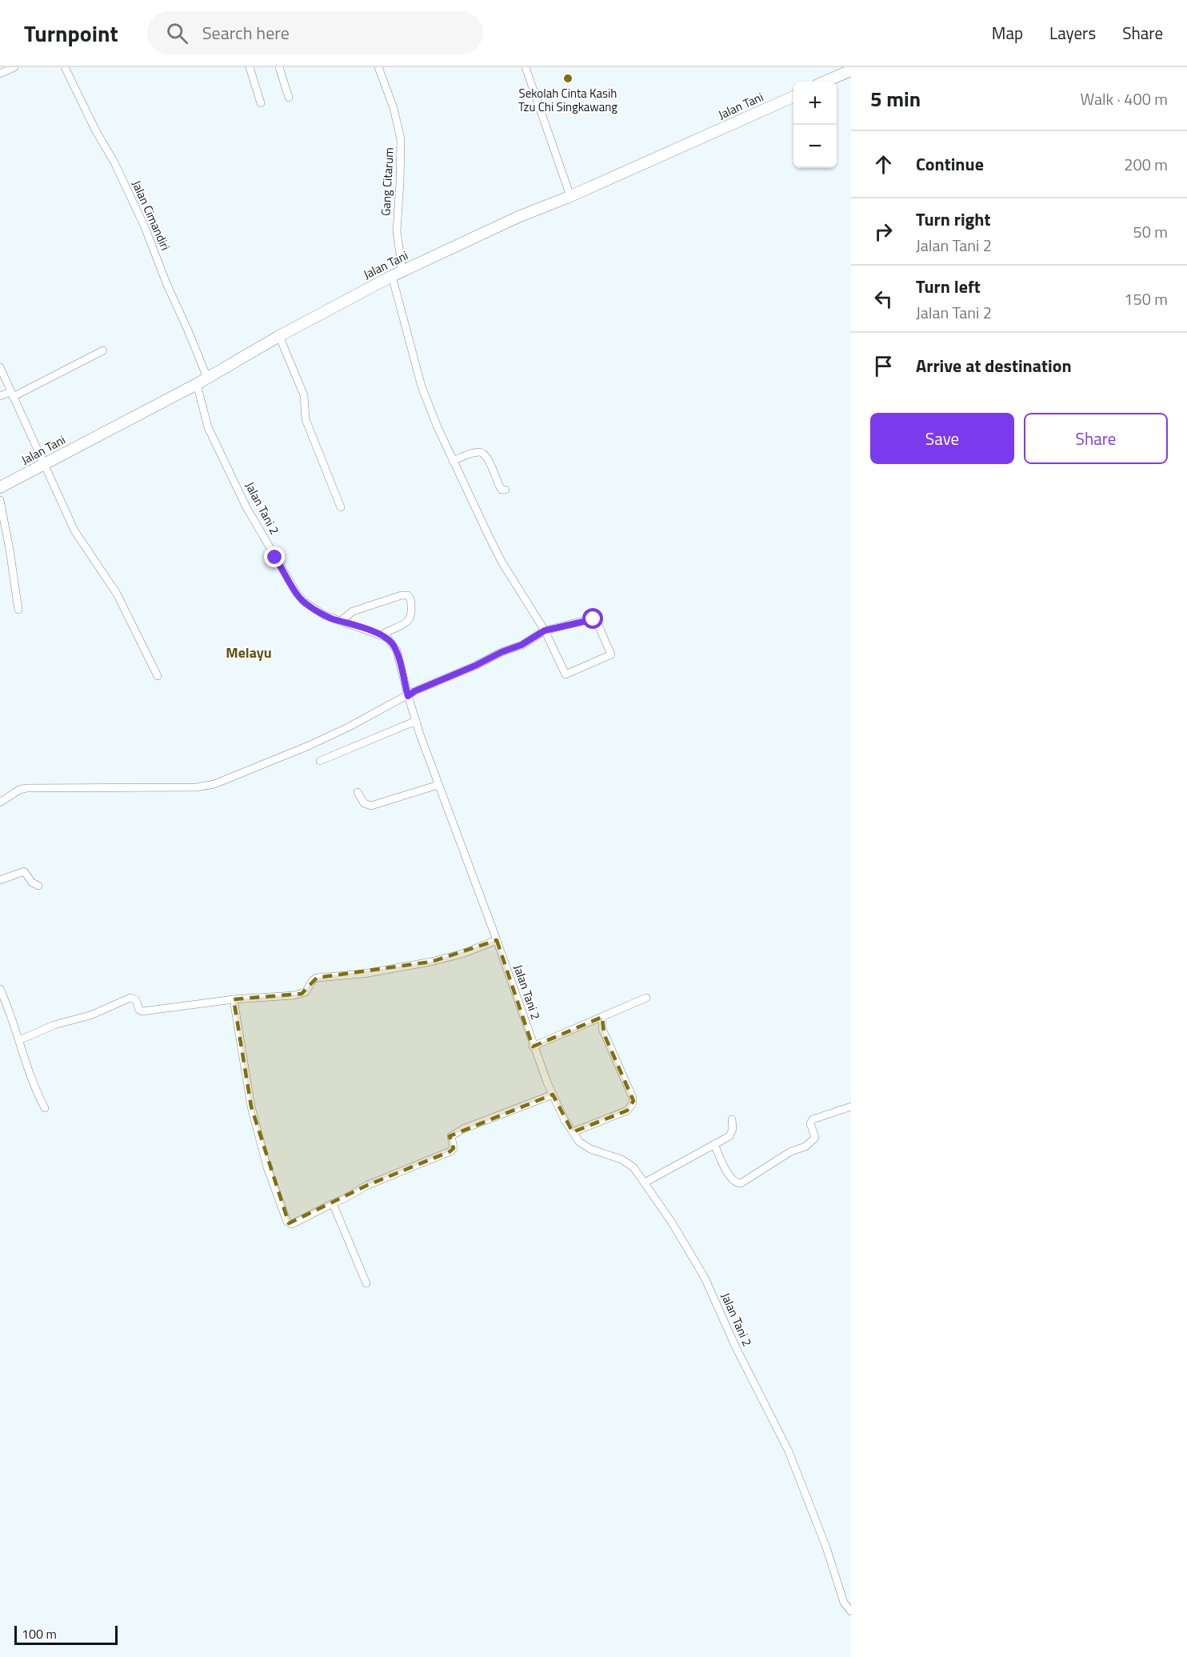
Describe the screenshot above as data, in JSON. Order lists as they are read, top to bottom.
{
  "streets": {
    "highway": ["Jalan Tani"],
    "street": ["Gang Citarum", "Jalan Cimandiri", "Jalan Tani 2"]
  },
  "crossings": [
    ["Jalan Tani", "Gang Citarum"],
    ["Jalan Tani", "Jalan Cimandiri"],
    ["Jalan Tani", "Jalan Tani 2"]
  ],
  "districts": ["Melayu"],
  "places": ["Sekolah Cinta Kasih Tzu Chi Singkawang"],
  "scale_bar": "100 m",
  "page": {
    "header": "Turnpoint",
    "search": "Search here",
    "nav": ["Map", "Layers", "Share"],
    "heading": ["5 min", "Walk · 400 m"],
    "map_buttons": ["+", "−"],
    "list": [
      ["Continue", "200 m"],
      ["Turn right", "Jalan Tani 2", "50 m"],
      ["Turn left", "Jalan Tani 2", "150 m"],
      "Arrive at destination"
    ],
    "buttons": ["Save", "Share"],
    "scale": "100 m"
  }
}
